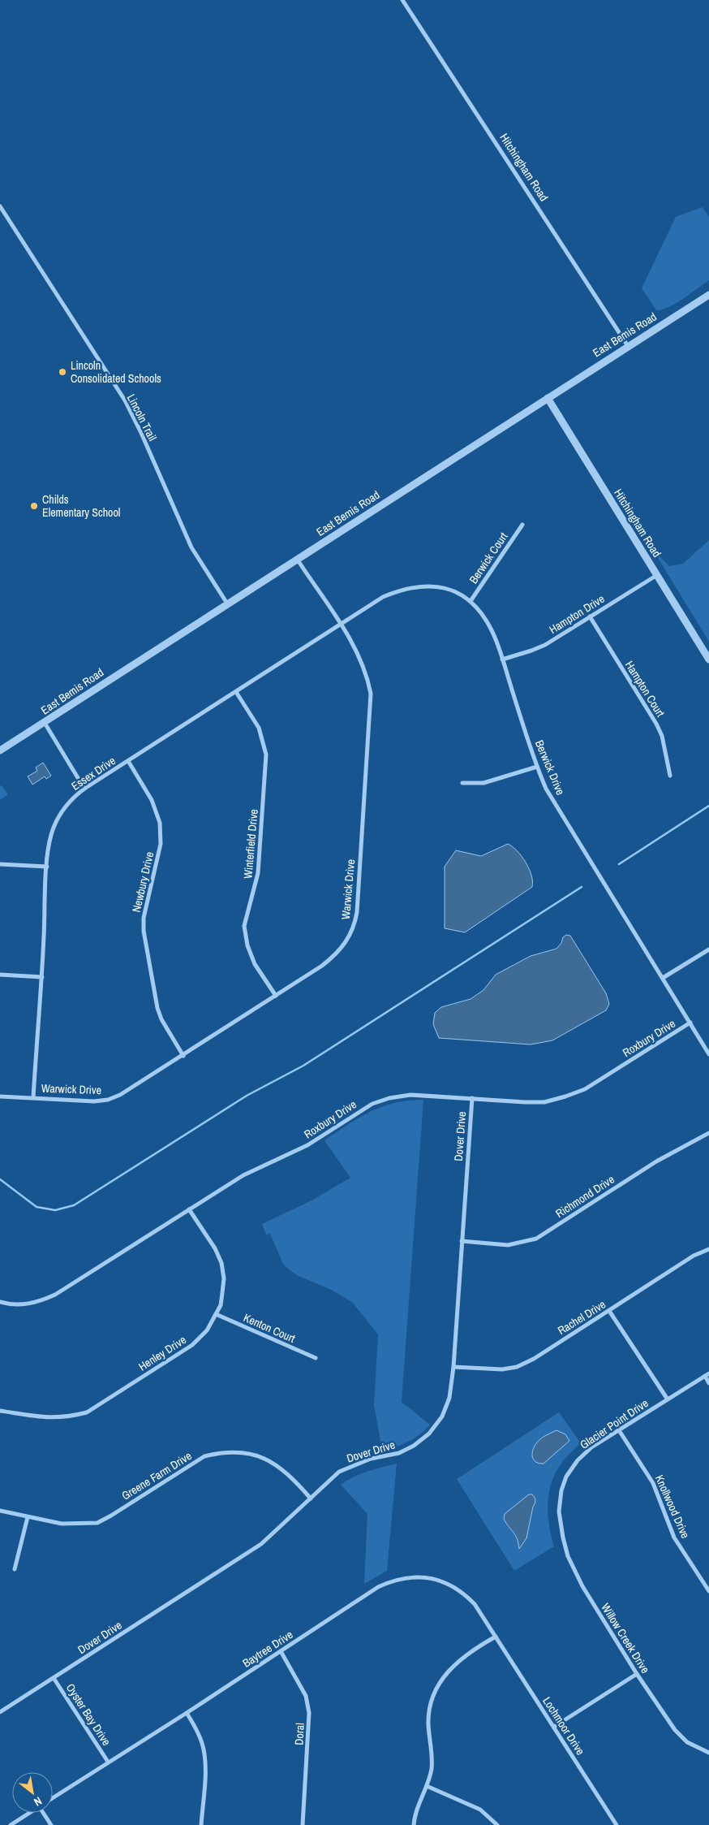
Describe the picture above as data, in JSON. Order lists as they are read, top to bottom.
{
  "streets": {
    "street": [
      "Hitchingham Road",
      "East Bemis Road",
      "Lincoln Trail",
      "Berwick Court",
      "Hampton Drive",
      "Hampton Court",
      "Berwick Drive",
      "Essex Drive",
      "Winterfield Drive",
      "Newbury Drive",
      "Warwick Drive",
      "Roxbury Drive",
      "Dover Drive",
      "Richmond Drive",
      "Rachel Drive",
      "Kenton Court",
      "Henley Drive",
      "Glacier Point Drive",
      "Greene Farm Drive",
      "Knollwood Drive",
      "Willow Creek Drive",
      "Baytree Drive",
      "Oyster Bay Drive",
      "Lochmoor Drive",
      "Doral"
    ]
  },
  "crossings": [
    ["Hitchingham Road", "East Bemis Road"],
    ["Hitchingham Road", "Hampton Drive"],
    ["East Bemis Road", "Lincoln Trail"],
    ["East Bemis Road", "Warwick Drive"],
    ["Berwick Court", "Berwick Drive"],
    ["Hampton Drive", "Hampton Court"],
    ["Hampton Drive", "Berwick Drive"],
    ["Berwick Drive", "Essex Drive"],
    ["Berwick Drive", "Warwick Drive"],
    ["Berwick Drive", "Roxbury Drive"],
    ["Essex Drive", "Winterfield Drive"],
    ["Essex Drive", "Newbury Drive"],
    ["Essex Drive", "Warwick Drive"],
    ["Winterfield Drive", "Warwick Drive"],
    ["Newbury Drive", "Warwick Drive"],
    ["Roxbury Drive", "Dover Drive"],
    ["Roxbury Drive", "Henley Drive"],
    ["Dover Drive", "Richmond Drive"],
    ["Dover Drive", "Rachel Drive"],
    ["Dover Drive", "Greene Farm Drive"],
    ["Dover Drive", "Oyster Bay Drive"],
    ["Kenton Court", "Henley Drive"],
    ["Glacier Point Drive", "Knollwood Drive"],
    ["Glacier Point Drive", "Willow Creek Drive"],
    ["Baytree Drive", "Oyster Bay Drive"],
    ["Baytree Drive", "Lochmoor Drive"],
    ["Baytree Drive", "Doral"]
  ],
  "places": ["Lincoln Consolidated Schools", "Childs Elementary School"],
  "north": "bottom right"
}
